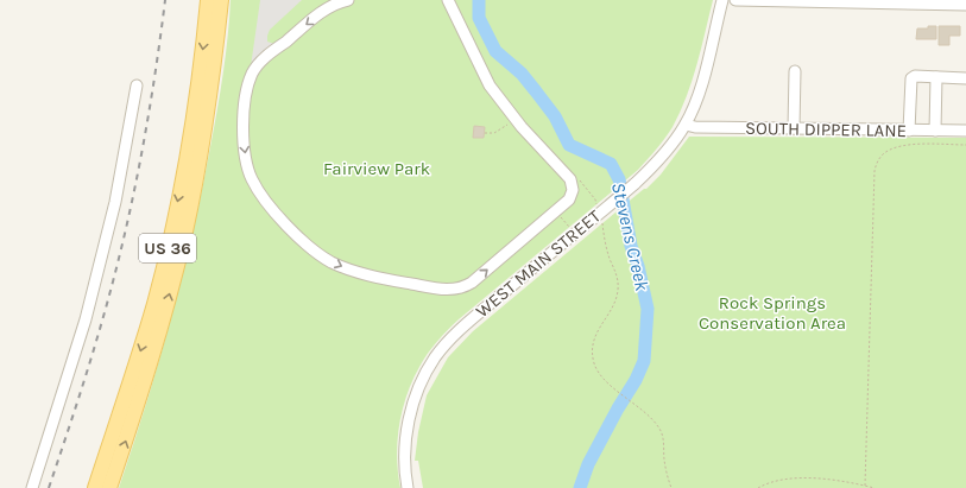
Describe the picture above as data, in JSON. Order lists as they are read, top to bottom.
{
  "streets": {
    "main road": ["US 36"],
    "street": ["SOUTH DIPPER LANE", "WEST MAIN STREET"]
  },
  "crossings": [
    ["SOUTH DIPPER LANE", "WEST MAIN STREET"]
  ],
  "water": ["Stevens Creek"],
  "parks": ["Fairview Park", "Rock Springs Conservation Area"]
}
